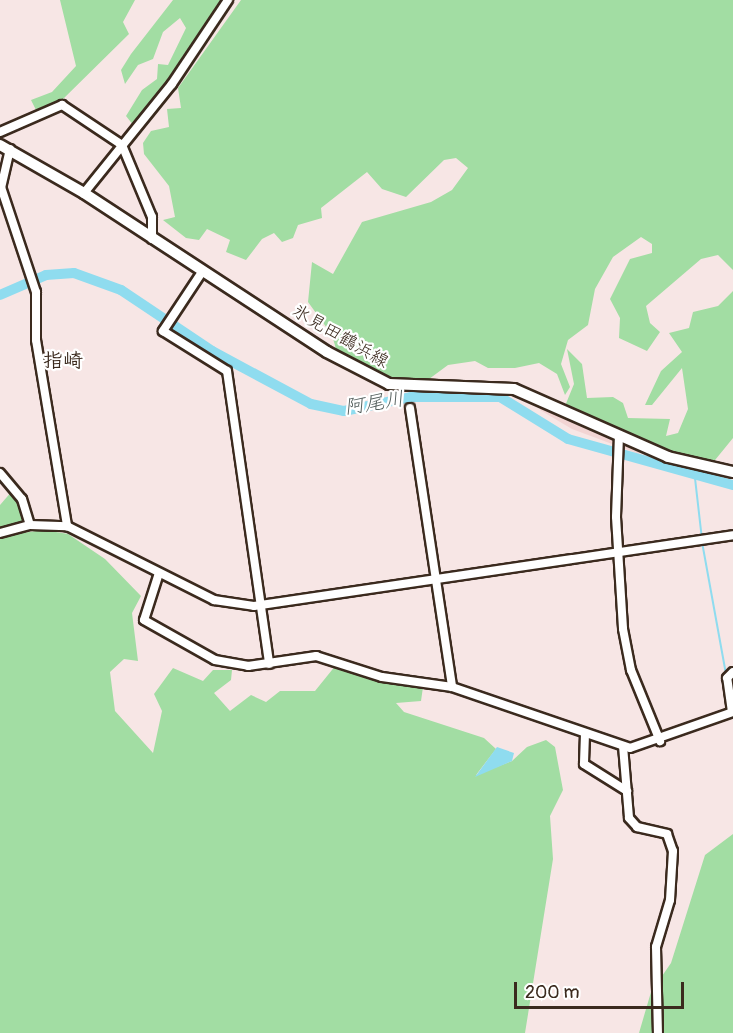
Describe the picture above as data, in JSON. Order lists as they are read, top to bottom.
{
  "streets": {
    "main road": ["氷見田鶴浜線"]
  },
  "districts": ["指崎"],
  "water": ["阿尾川"],
  "scale_bar": "200 m"
}
